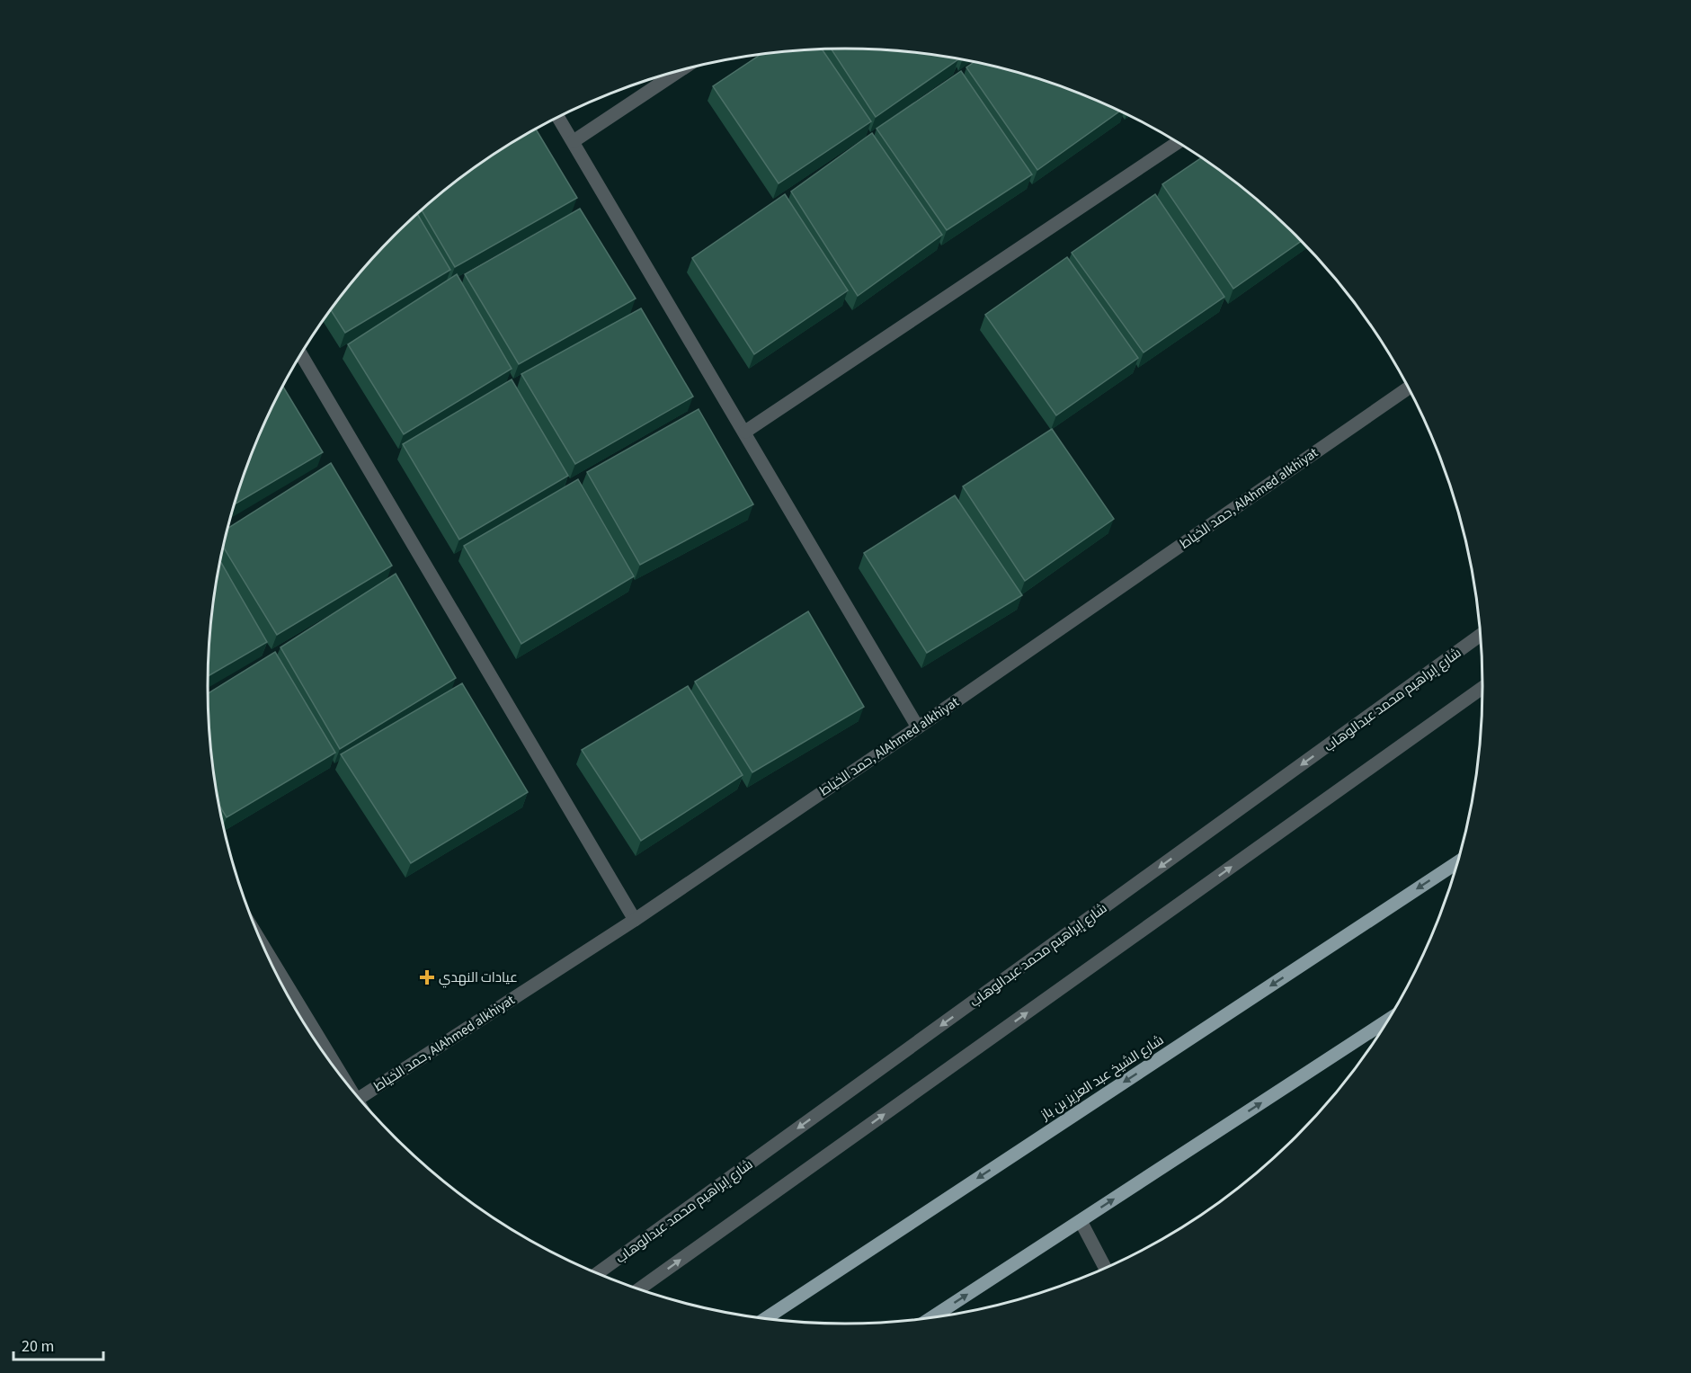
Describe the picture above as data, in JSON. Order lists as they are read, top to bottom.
{
  "streets": {
    "main road": ["شارع الشيخ عبد العزيز بن باز"],
    "street": ["حمد الخياط, AlAhmed alkhiyat", "شارع إبراهيم محمد عبدالوهاب"]
  },
  "places": {
    "health": ["عيادات النهدي"]
  },
  "scale_bar": "20 m"
}
